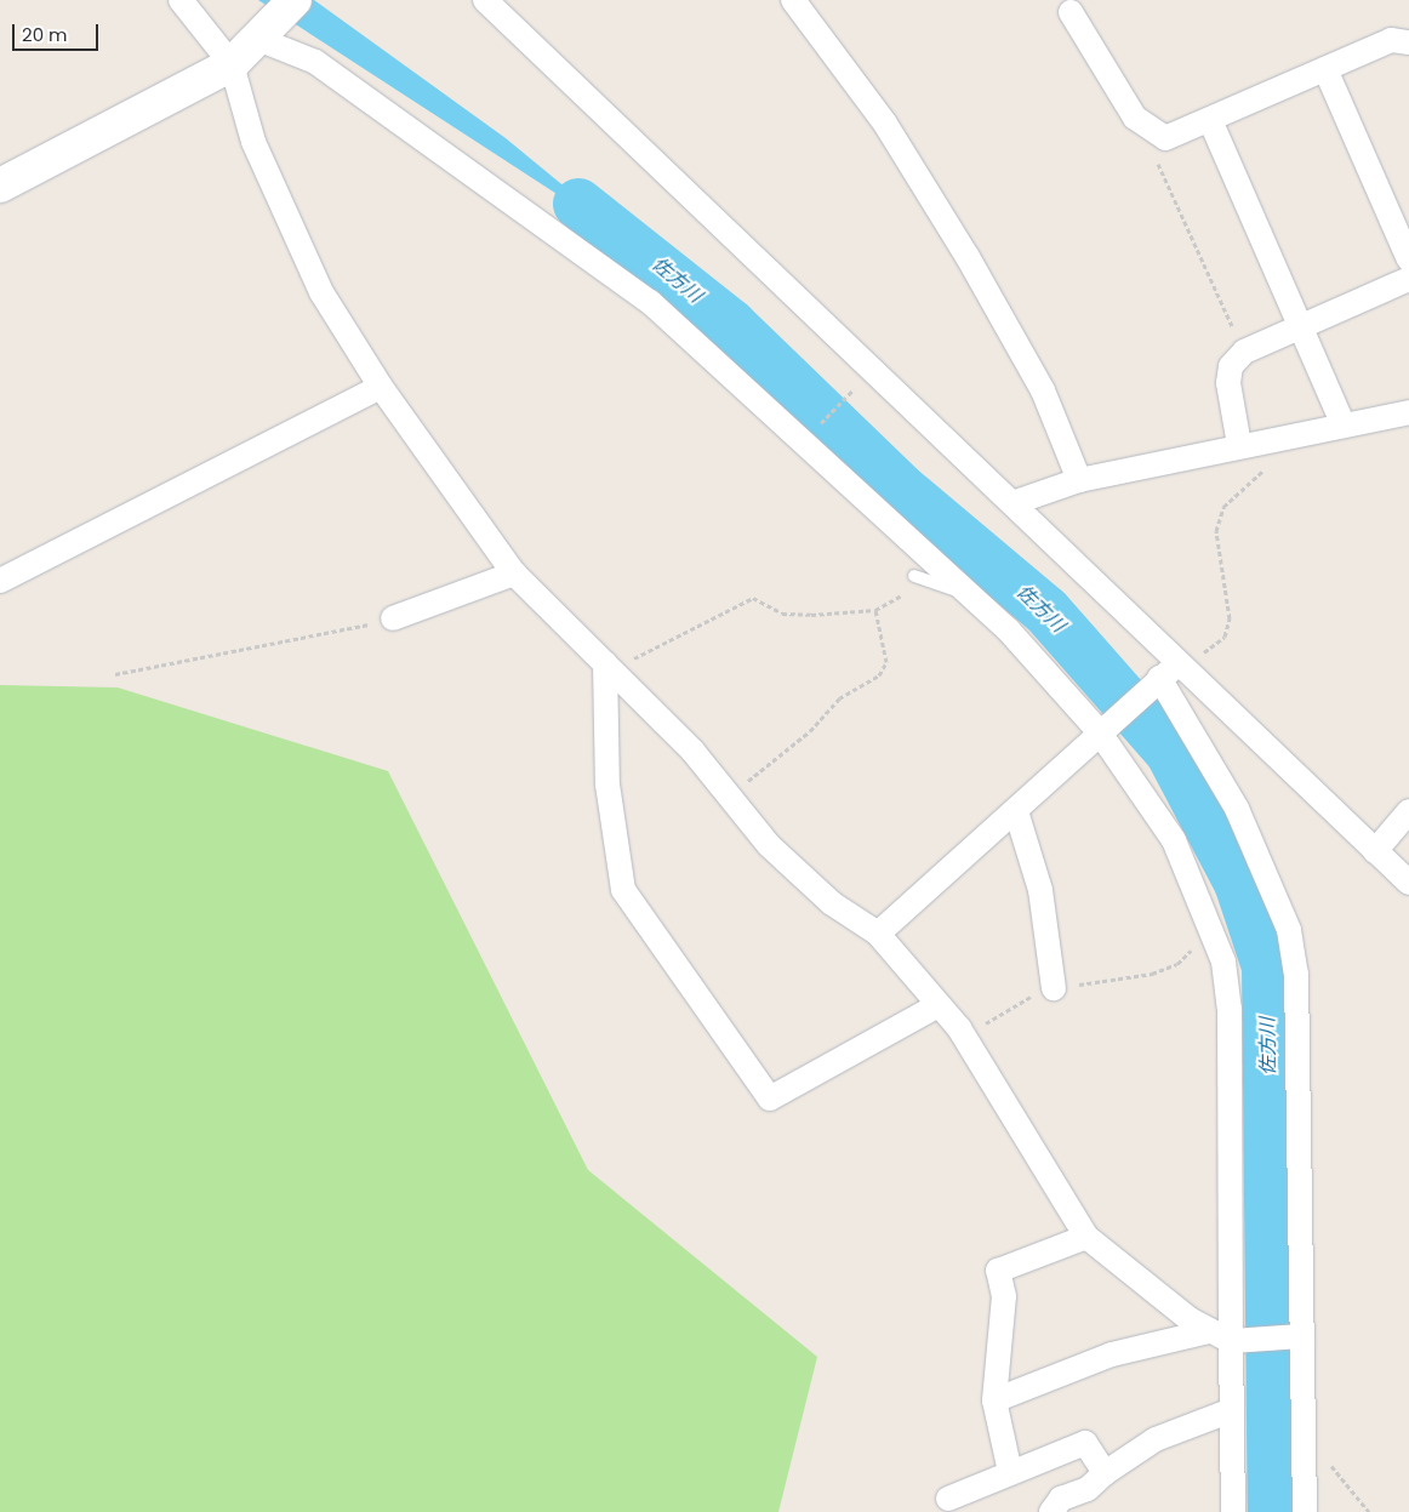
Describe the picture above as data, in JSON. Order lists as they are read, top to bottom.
{
  "water": ["佐方川"],
  "scale_bar": "20 m"
}
